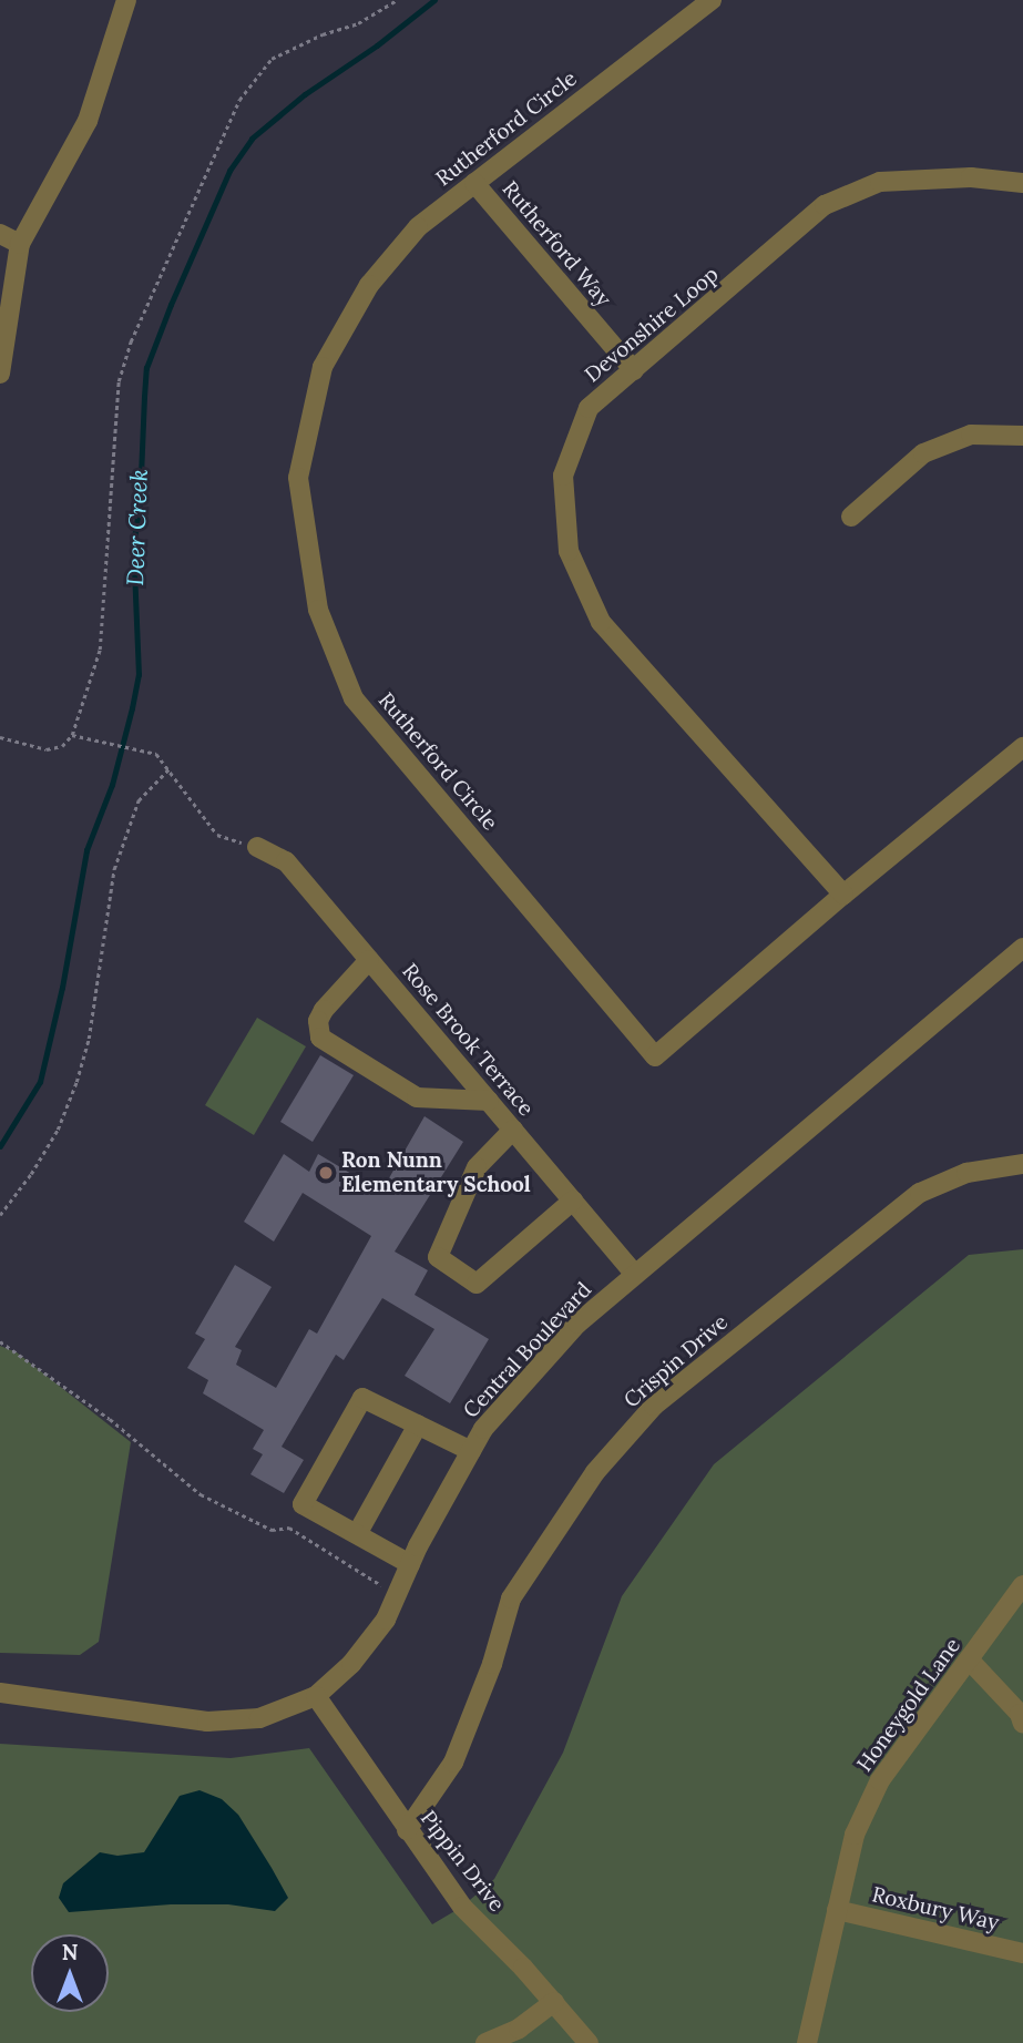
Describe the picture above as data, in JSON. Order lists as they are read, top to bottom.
{
  "streets": {
    "street": [
      "Rutherford Circle",
      "Rutherford Way",
      "Devonshire Loop",
      "Rose Brook Terrace",
      "Central Boulevard",
      "Crispin Drive",
      "Honeygold Lane",
      "Pippin Drive",
      "Roxbury Way"
    ]
  },
  "crossings": [
    ["Rutherford Circle", "Rutherford Way"],
    ["Rutherford Circle", "Devonshire Loop"],
    ["Rutherford Way", "Devonshire Loop"],
    ["Rose Brook Terrace", "Central Boulevard"],
    ["Central Boulevard", "Pippin Drive"],
    ["Crispin Drive", "Pippin Drive"],
    ["Honeygold Lane", "Roxbury Way"]
  ],
  "water": ["Deer Creek"],
  "places": ["Ron Nunn Elementary School"],
  "north": "top"
}
